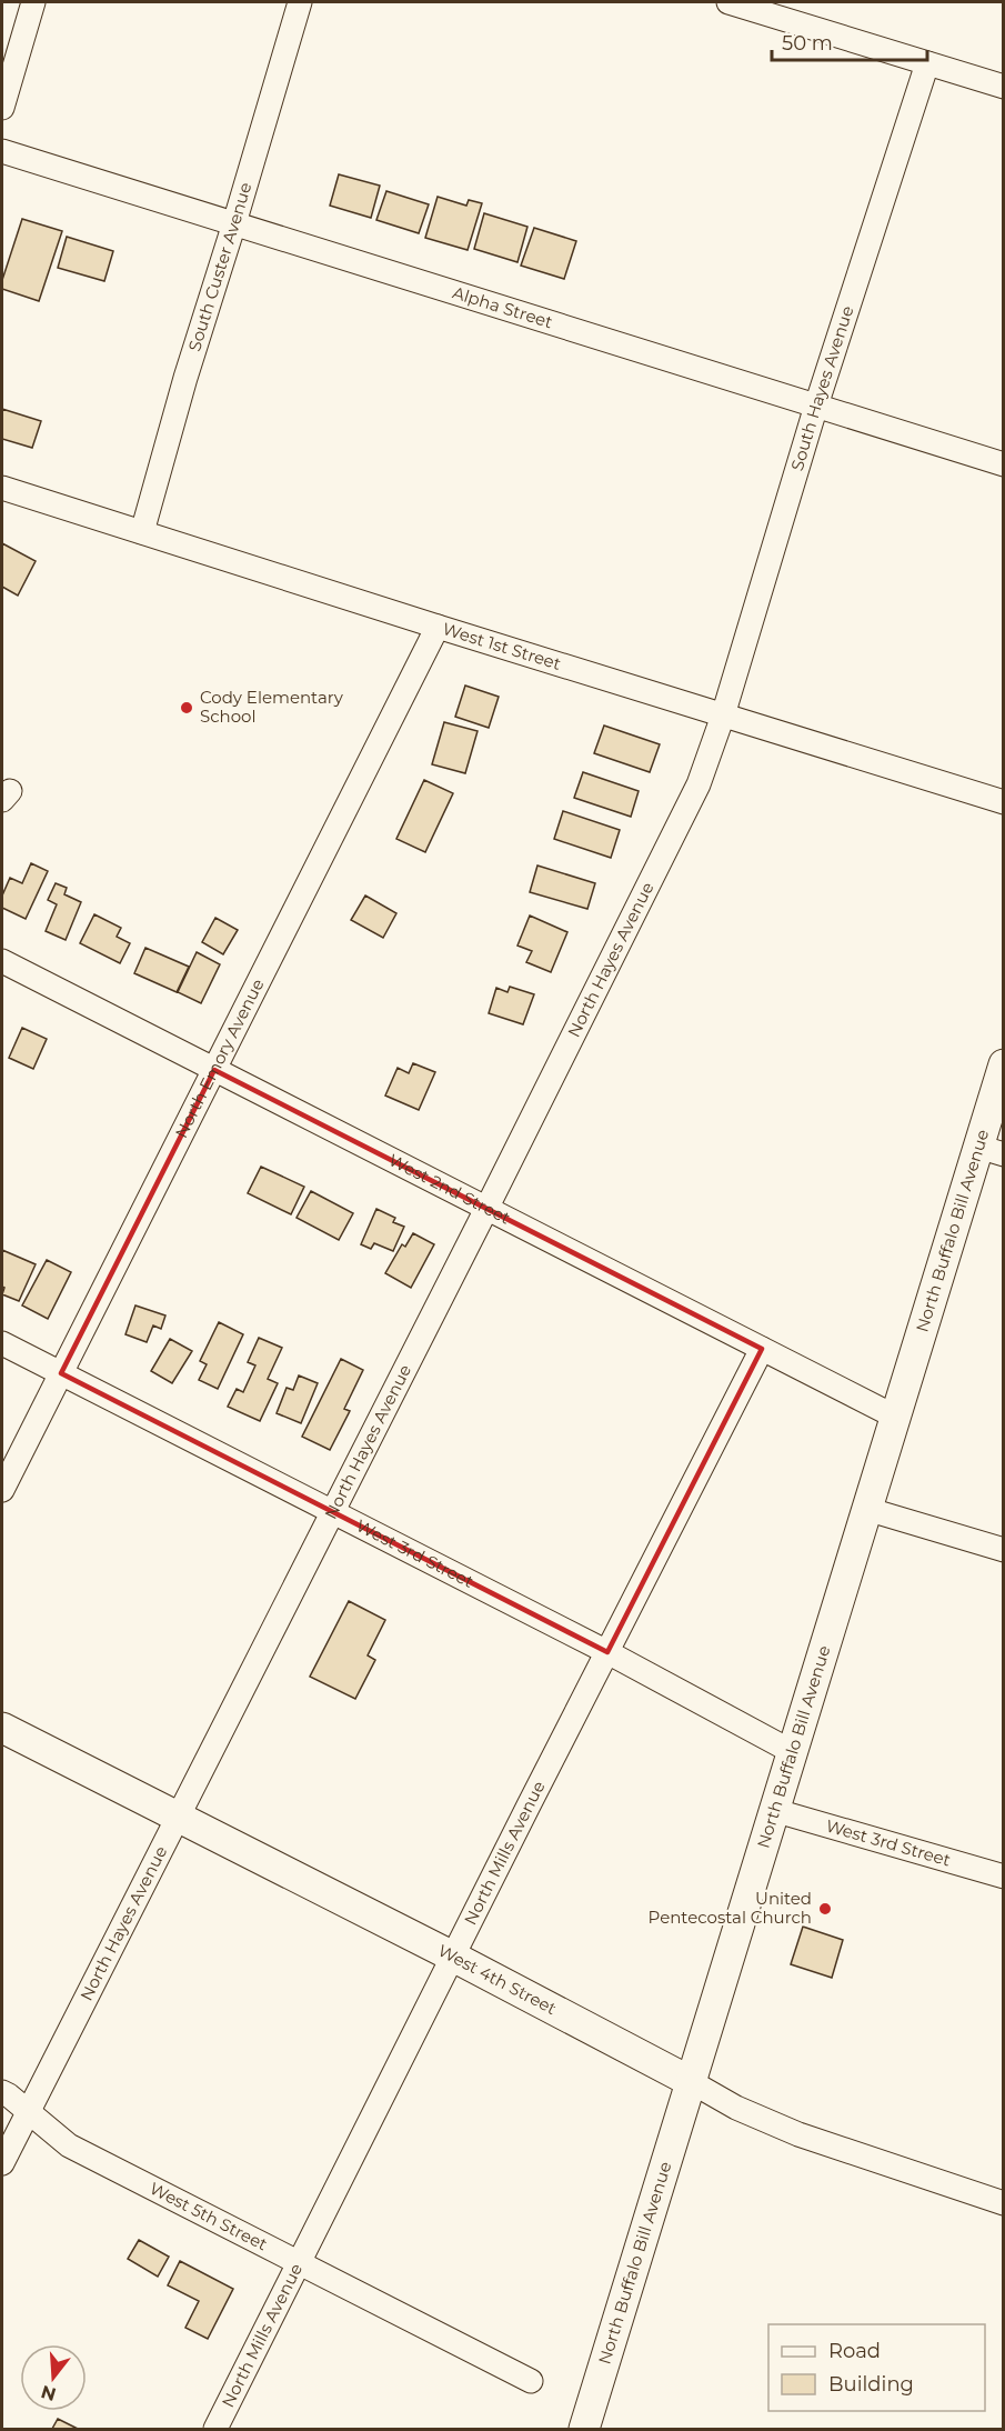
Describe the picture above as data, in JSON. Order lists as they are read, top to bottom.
{
  "streets": {
    "main road": ["North Buffalo Bill Avenue", "West 4th Street"],
    "street": [
      "South Custer Avenue",
      "Alpha Street",
      "South Hayes Avenue",
      "West 1st Street",
      "North Hayes Avenue",
      "North Emory Avenue",
      "West 2nd Street",
      "West 3rd Street",
      "North Mills Avenue",
      "West 5th Street"
    ]
  },
  "crossings": [
    ["South Custer Avenue", "Alpha Street"],
    ["South Custer Avenue", "West 1st Street"],
    ["Alpha Street", "South Hayes Avenue"],
    ["South Hayes Avenue", "West 1st Street"],
    ["South Hayes Avenue", "North Hayes Avenue"],
    ["West 1st Street", "North Hayes Avenue"],
    ["West 1st Street", "North Emory Avenue"],
    ["North Hayes Avenue", "West 2nd Street"],
    ["North Hayes Avenue", "West 3rd Street"],
    ["North Hayes Avenue", "West 4th Street"],
    ["North Hayes Avenue", "West 5th Street"],
    ["North Emory Avenue", "West 2nd Street"],
    ["North Emory Avenue", "West 3rd Street"],
    ["West 2nd Street", "North Buffalo Bill Avenue"],
    ["West 2nd Street", "North Mills Avenue"],
    ["North Buffalo Bill Avenue", "West 3rd Street"],
    ["North Buffalo Bill Avenue", "West 4th Street"],
    ["West 3rd Street", "North Mills Avenue"],
    ["North Mills Avenue", "West 4th Street"],
    ["North Mills Avenue", "West 5th Street"]
  ],
  "places": ["Cody Elementary School", "United Pentecostal Church"],
  "legend": ["Road", "Building"],
  "scale_bar": "50 m",
  "north": "bottom"
}
